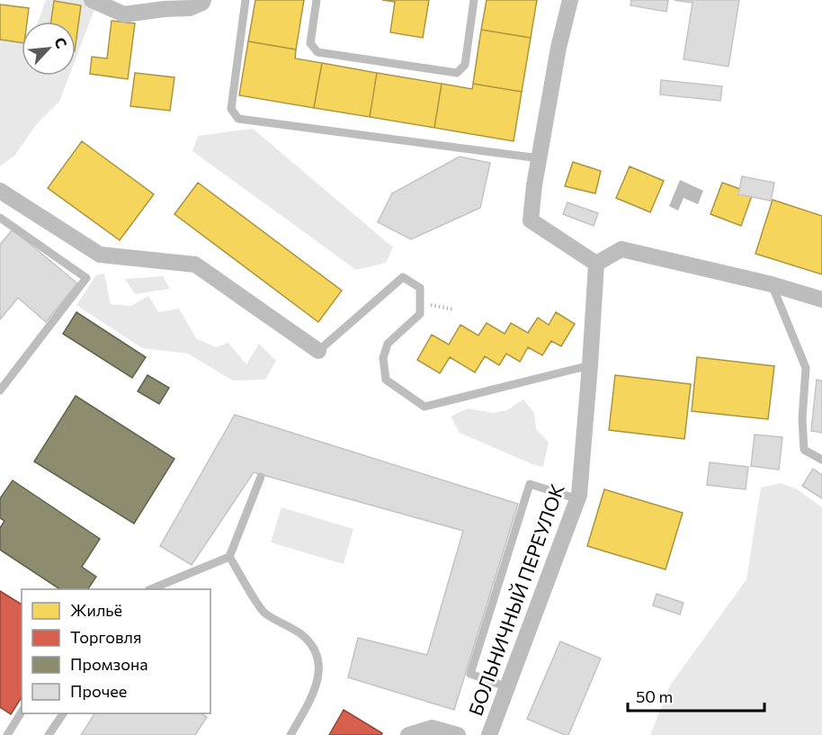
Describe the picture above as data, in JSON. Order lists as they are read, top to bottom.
{
  "streets": {
    "street": ["БОЛЬНИЧНЫЙ ПЕРЕУЛОК"]
  },
  "legend": [
    "Жильё",
    "Торговля",
    "Промзона",
    "Прочее"
  ],
  "scale_bar": "50 m",
  "north": "top right"
}
